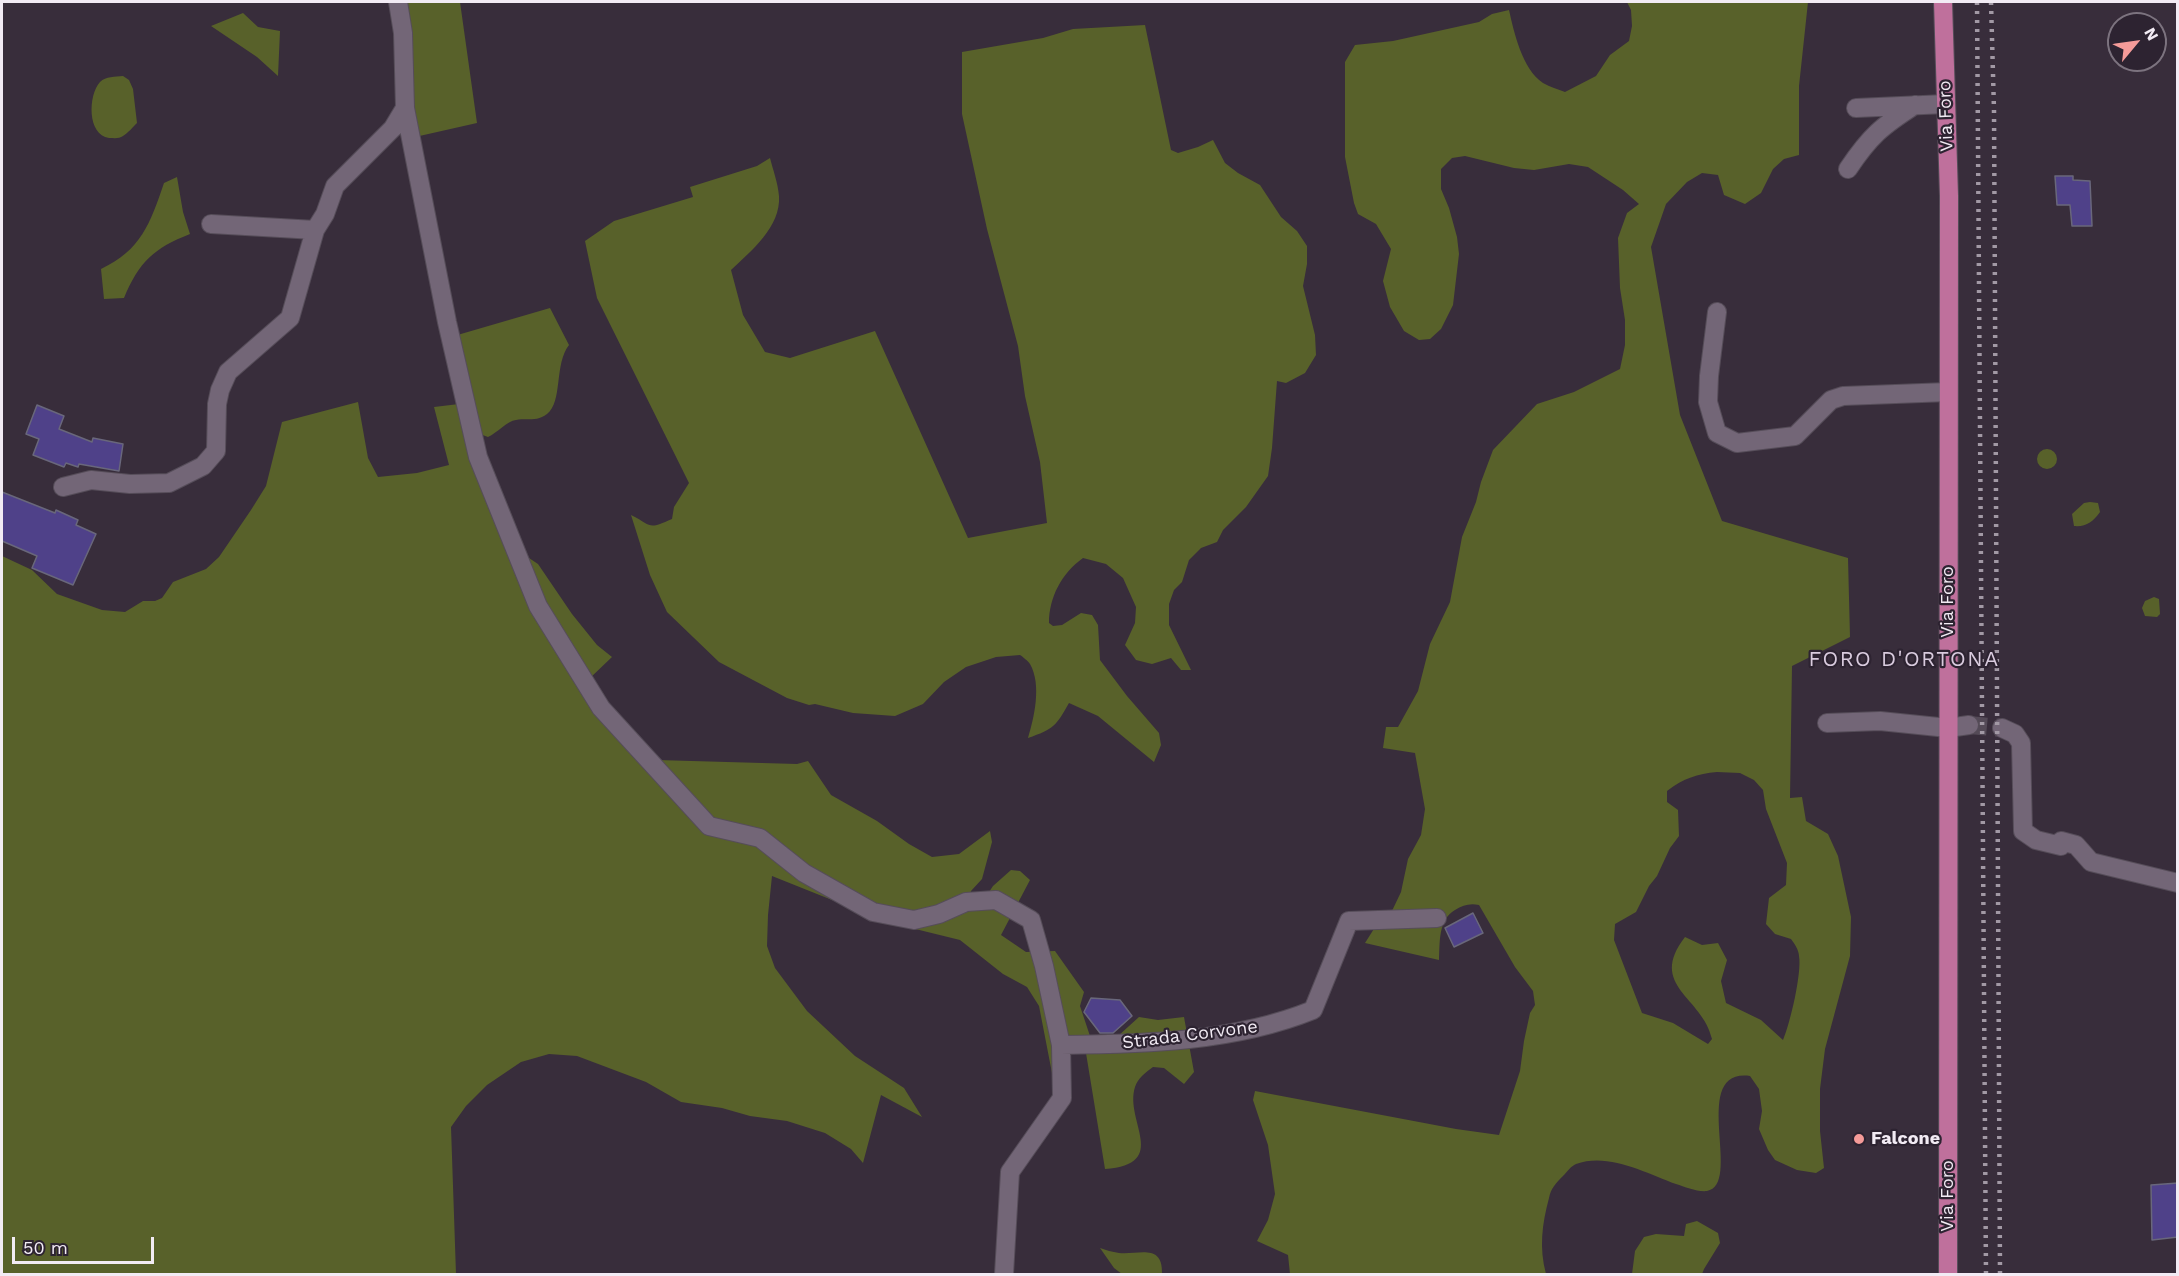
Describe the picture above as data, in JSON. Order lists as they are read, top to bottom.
{
  "streets": {
    "main road": ["Via Foro"],
    "street": ["Strada Corvone"]
  },
  "districts": ["FORO D'ORTONA"],
  "places": ["Falcone"],
  "scale_bar": "50 m",
  "north": "top right"
}
